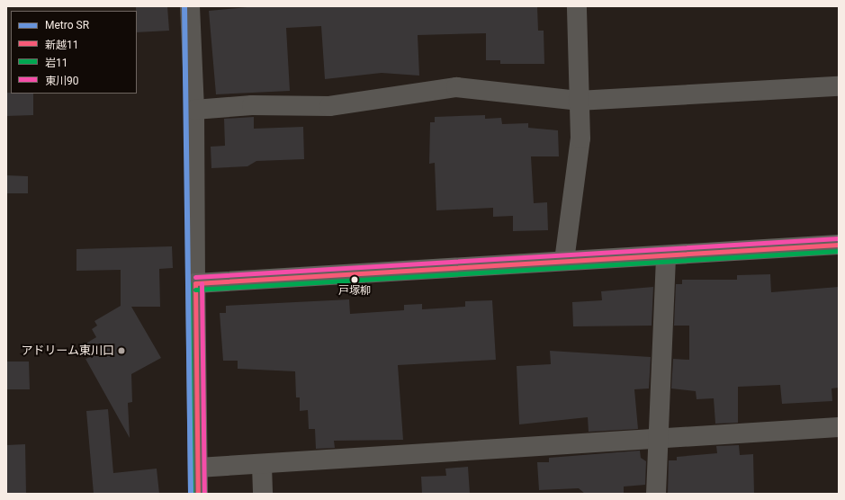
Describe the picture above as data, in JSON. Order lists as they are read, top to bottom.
{
  "places": ["戸塚柳", "アドリーム東川口"],
  "lines": [
    "metro line SR",
    "transit line 東川90",
    "transit line 新越11",
    "transit line 岩11"
  ],
  "legend": [
    "Metro SR",
    "新越11",
    "岩11",
    "東川90"
  ]
}
